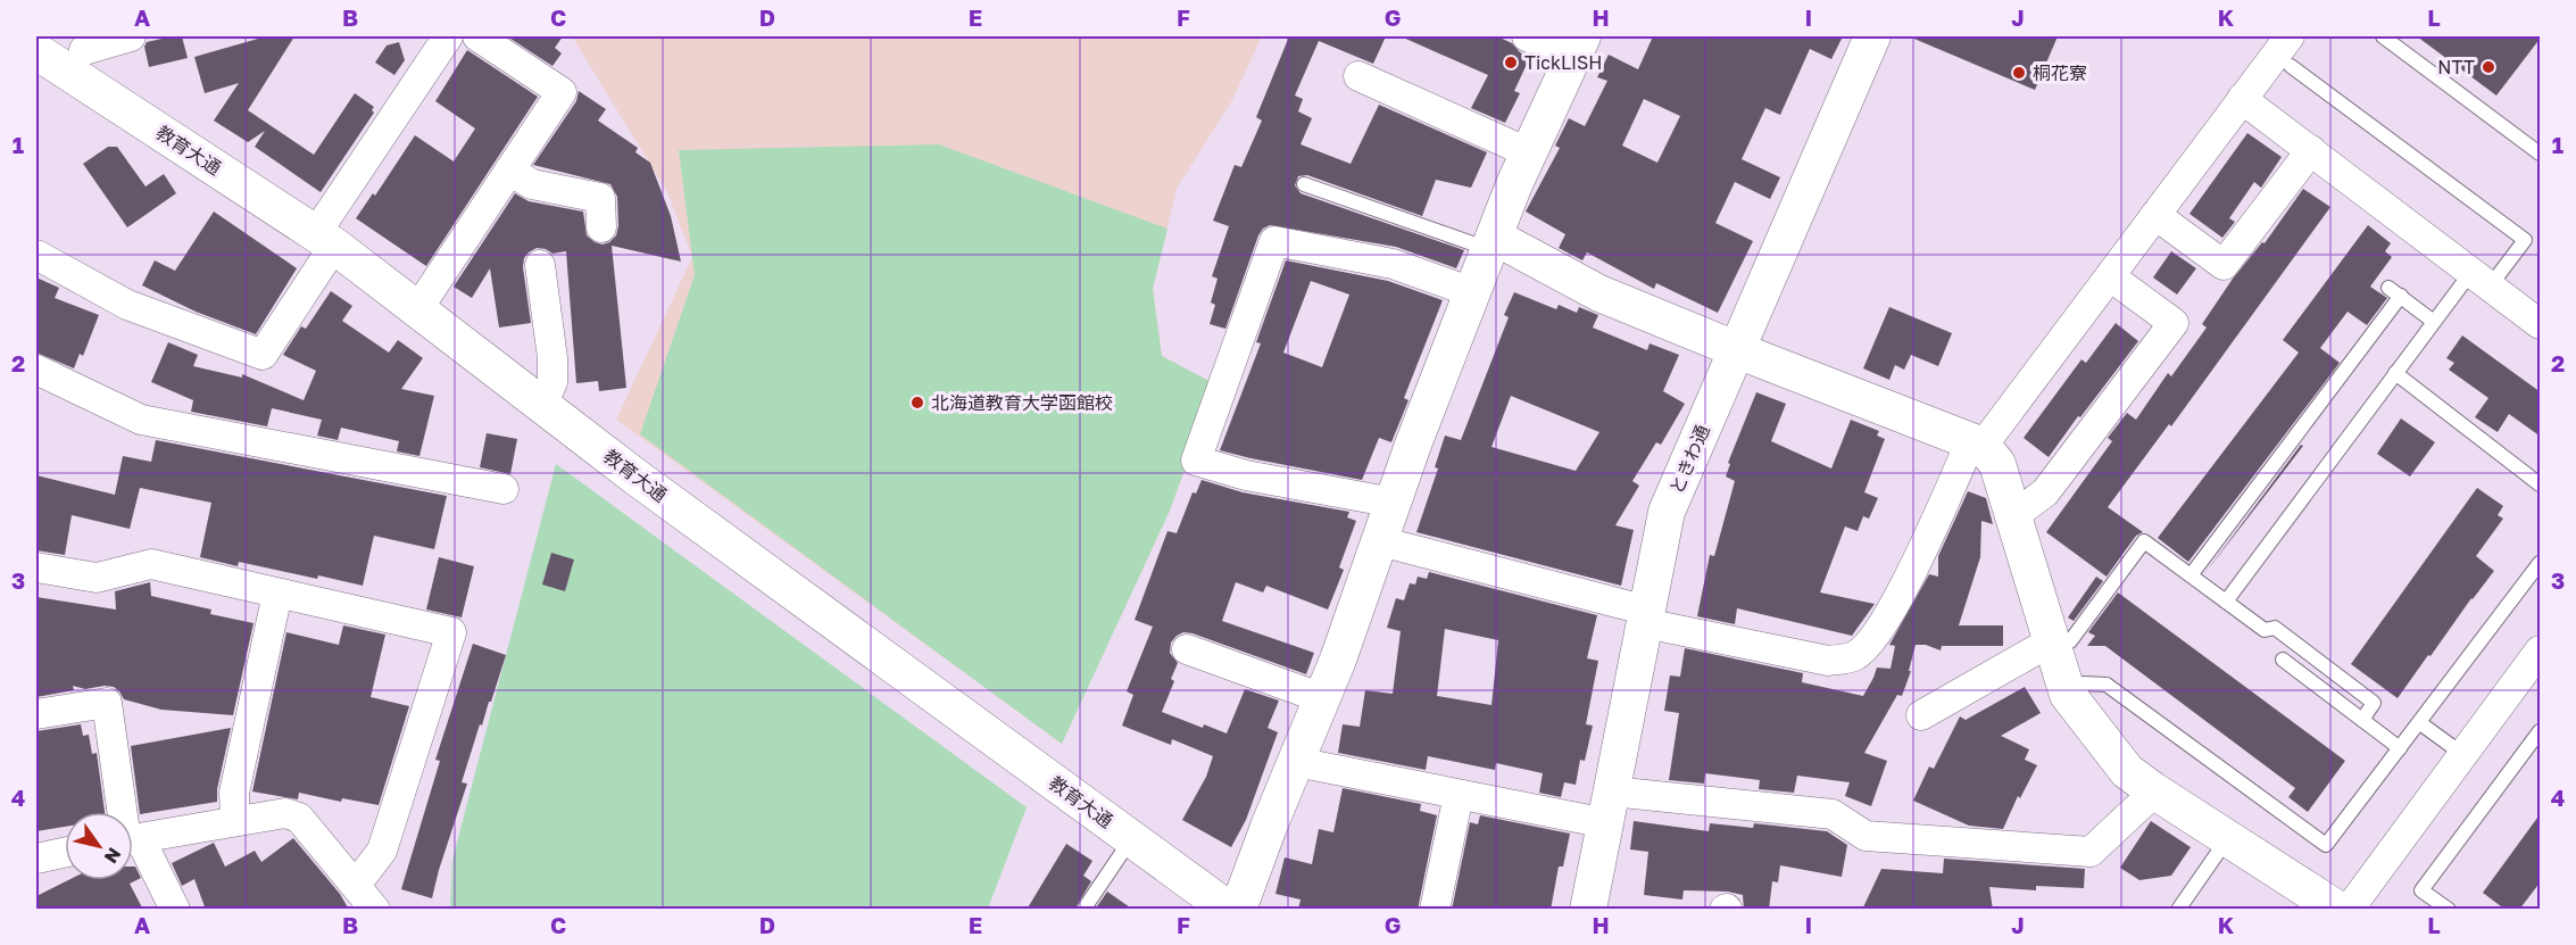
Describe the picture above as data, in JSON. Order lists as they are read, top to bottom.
{
  "streets": {
    "street": ["教育大通", "ときわ通"]
  },
  "places": [
    "TickLISH",
    "NTT",
    "桐花寮",
    "北海道教育大学函館校"
  ],
  "north": "bottom right",
  "grid": {
    "columns": [
      "A",
      "B",
      "C",
      "D",
      "E",
      "F",
      "G",
      "H",
      "I",
      "J",
      "K",
      "L"
    ],
    "rows": [
      "1",
      "2",
      "3",
      "4"
    ]
  }
}
